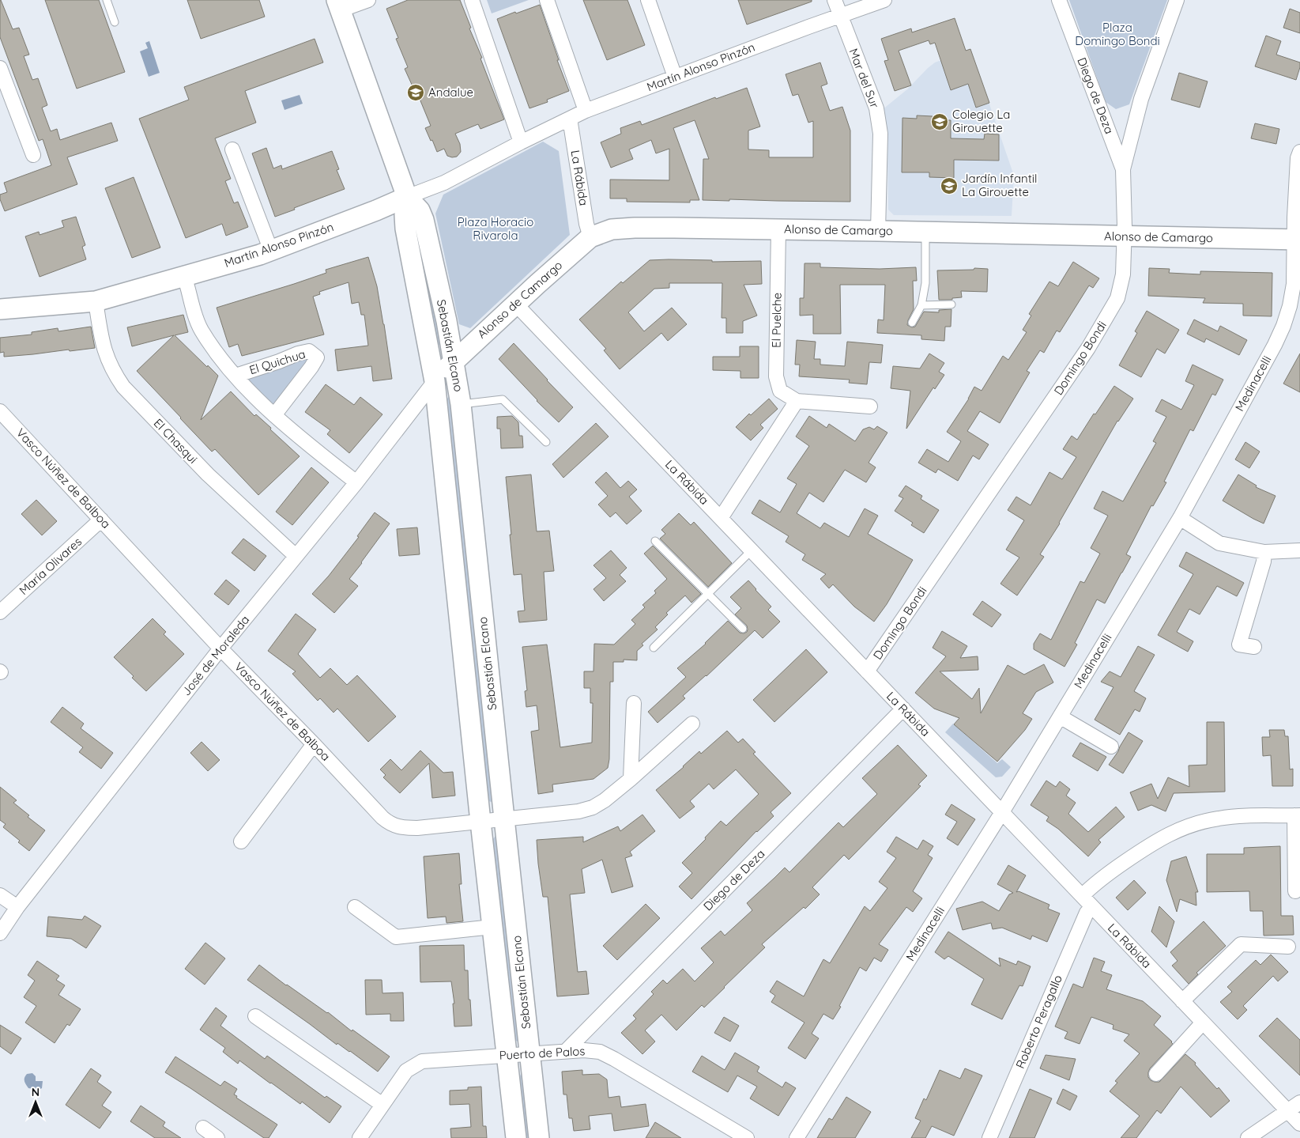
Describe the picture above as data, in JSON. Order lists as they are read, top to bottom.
{
  "streets": {
    "street": [
      "Martín Alonso Pinzón",
      "Mar del Sur",
      "Diego de Deza",
      "La Rábida",
      "Alonso de Camargo",
      "El Puelche",
      "Sebastián Elcano",
      "Domingo Bondi",
      "El Quichua",
      "Medinacelli",
      "El Chasqui",
      "Vasco Núñez de Balboa",
      "María Olivares",
      "José de Moraleda",
      "Roberto Peragallo",
      "Puerto de Palos"
    ]
  },
  "crossings": [
    ["Martín Alonso Pinzón", "Mar del Sur"],
    ["Martín Alonso Pinzón", "La Rábida"],
    ["Martín Alonso Pinzón", "Sebastián Elcano"],
    ["Martín Alonso Pinzón", "El Quichua"],
    ["Martín Alonso Pinzón", "El Chasqui"],
    ["Mar del Sur", "Alonso de Camargo"],
    ["Diego de Deza", "La Rábida"],
    ["Diego de Deza", "Domingo Bondi"],
    ["Diego de Deza", "Puerto de Palos"],
    ["La Rábida", "Alonso de Camargo"],
    ["La Rábida", "Domingo Bondi"],
    ["La Rábida", "Medinacelli"],
    ["La Rábida", "Roberto Peragallo"],
    ["Alonso de Camargo", "El Puelche"],
    ["Alonso de Camargo", "Sebastián Elcano"],
    ["Alonso de Camargo", "Domingo Bondi"],
    ["Alonso de Camargo", "Medinacelli"],
    ["Alonso de Camargo", "José de Moraleda"],
    ["Sebastián Elcano", "Vasco Núñez de Balboa"],
    ["Sebastián Elcano", "José de Moraleda"],
    ["Sebastián Elcano", "Puerto de Palos"],
    ["El Quichua", "José de Moraleda"],
    ["El Chasqui", "José de Moraleda"],
    ["Vasco Núñez de Balboa", "María Olivares"],
    ["Vasco Núñez de Balboa", "José de Moraleda"]
  ],
  "parks": ["Plaza Domingo Bondi", "Plaza Horacio Rivarola"],
  "places": {
    "school or university": ["Andalue", "Colegio La Girouette", "Jardín Infantil La Girouette"]
  },
  "north": "top"
}
